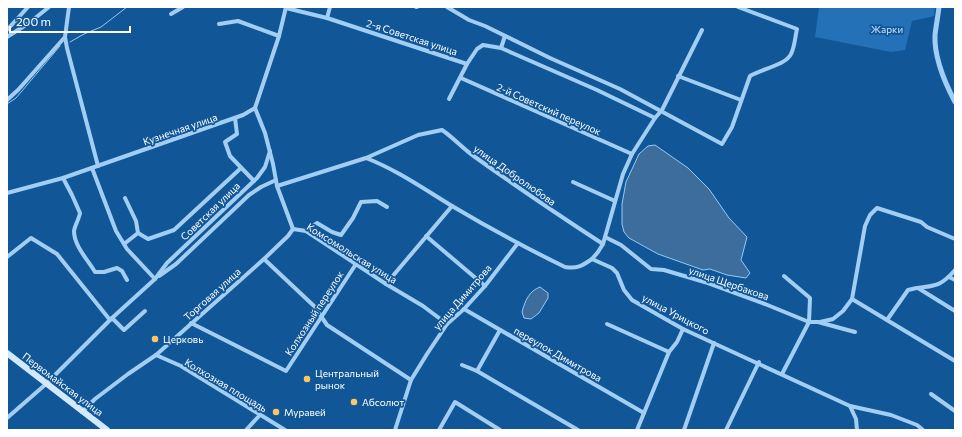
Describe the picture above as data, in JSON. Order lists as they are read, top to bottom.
{
  "streets": {
    "main road": ["Первомайская улица"],
    "street": [
      "2-я Советская улица",
      "2-й Советский переулок",
      "Кузнечная улица",
      "улица Добролюбова",
      "Советская улица",
      "Комсомольская улица",
      "улица Щербакова",
      "Торговая улица",
      "улица Димитрова",
      "Колхозный переулок",
      "улица Урицкого",
      "переулок Димитрова",
      "Колхозная площадь"
    ]
  },
  "crossings": [
    ["Кузнечная улица", "Комсомольская улица"],
    ["Советская улица", "Комсомольская улица"],
    ["Советская улица", "Первомайская улица"],
    ["Комсомольская улица", "Торговая улица"],
    ["Комсомольская улица", "улица Димитрова"],
    ["Комсомольская улица", "Колхозный переулок"],
    ["Торговая улица", "Колхозный переулок"],
    ["Торговая улица", "Первомайская улица"],
    ["Торговая улица", "Колхозная площадь"],
    ["улица Димитрова", "переулок Димитрова"]
  ],
  "parks": ["Жарки"],
  "places": [
    "Церковь",
    "Центральный рынок",
    "Абсолют",
    "Муравей"
  ],
  "scale_bar": "200 m"
}
